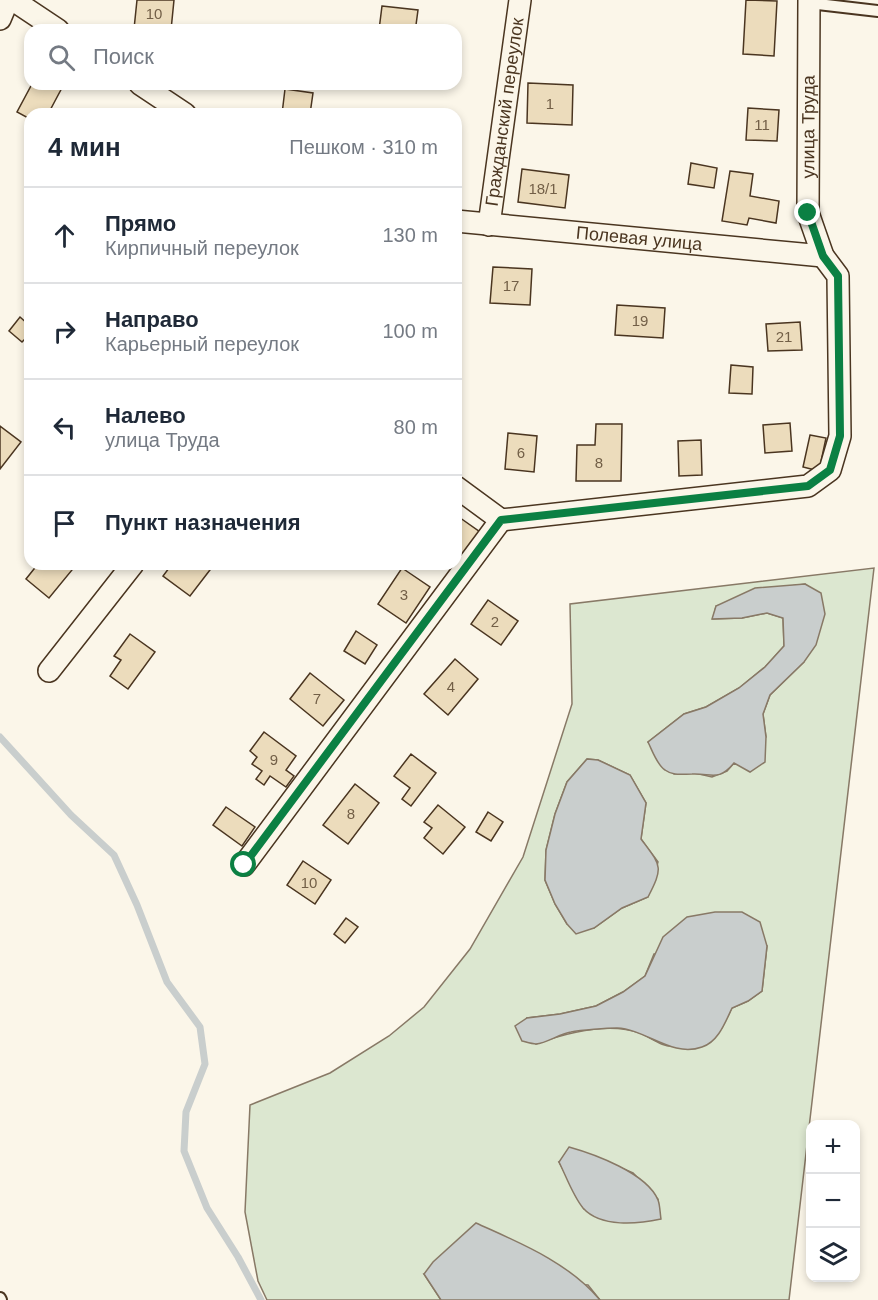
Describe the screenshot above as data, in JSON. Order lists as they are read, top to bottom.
{
  "streets": {
    "street": ["Гражданский переулок", "улица Труда", "Полевая улица"]
  },
  "crossings": [
    ["Гражданский переулок", "Полевая улица"],
    ["улица Труда", "Полевая улица"]
  ],
  "house_numbers": [
    "10",
    "1",
    "11",
    "18/1",
    "17",
    "19",
    "21",
    "6",
    "8",
    "3",
    "2",
    "4",
    "7",
    "9",
    "8",
    "10"
  ],
  "page": {
    "search": "Поиск",
    "heading": ["4 мин", "Пешком · 310 m"],
    "list": [
      ["Прямо", "Кирпичный переулок", "130 m"],
      ["Направо", "Карьерный переулок", "100 m"],
      ["Налево", "улица Труда", "80 m"],
      "Пункт назначения"
    ],
    "map_buttons": ["+", "−"]
  }
}
